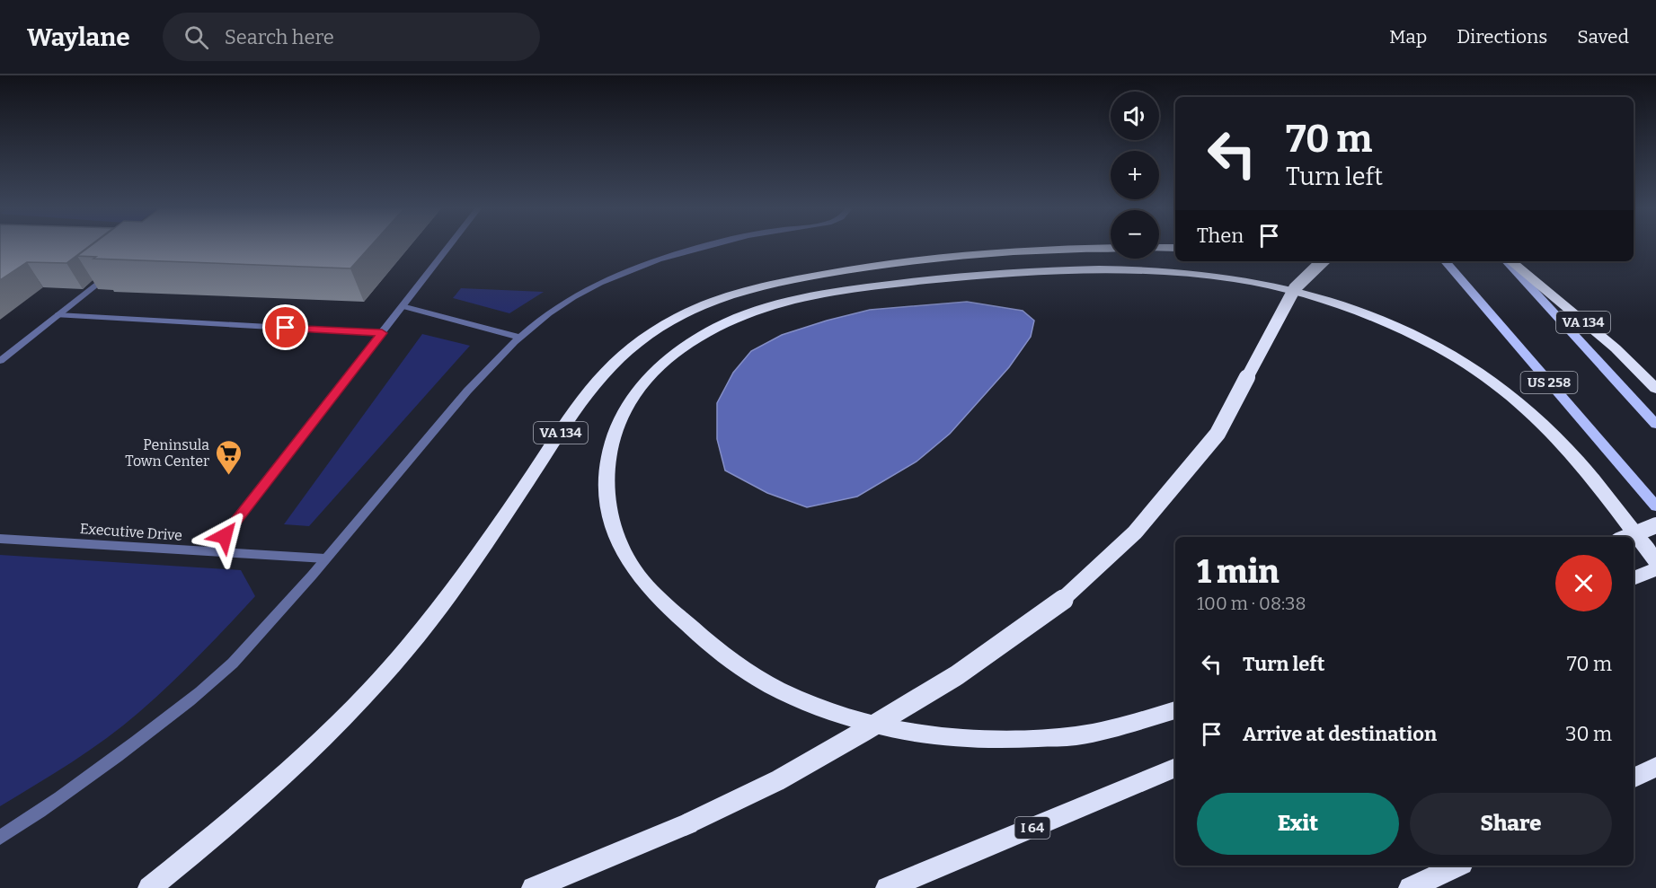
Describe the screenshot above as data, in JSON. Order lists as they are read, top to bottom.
{
  "streets": {
    "highway": ["VA 134", "I 64"],
    "main road": ["US 258"],
    "street": ["Executive Drive"]
  },
  "places": {
    "supermarket": ["Peninsula Town Center"]
  },
  "page": {
    "header": "Waylane",
    "search": "Search here",
    "nav": ["Map", "Directions", "Saved"],
    "map_buttons": ["+", "−"],
    "turn": ["70 m", "Turn left"],
    "then": "Then",
    "heading": ["1 min", "100 m · 08:38"],
    "list": [
      {
        "name": "Turn left",
        "value": "70 m"
      },
      {
        "name": "Arrive at destination",
        "value": "30 m"
      }
    ],
    "buttons": ["Exit", "Share"]
  }
}
